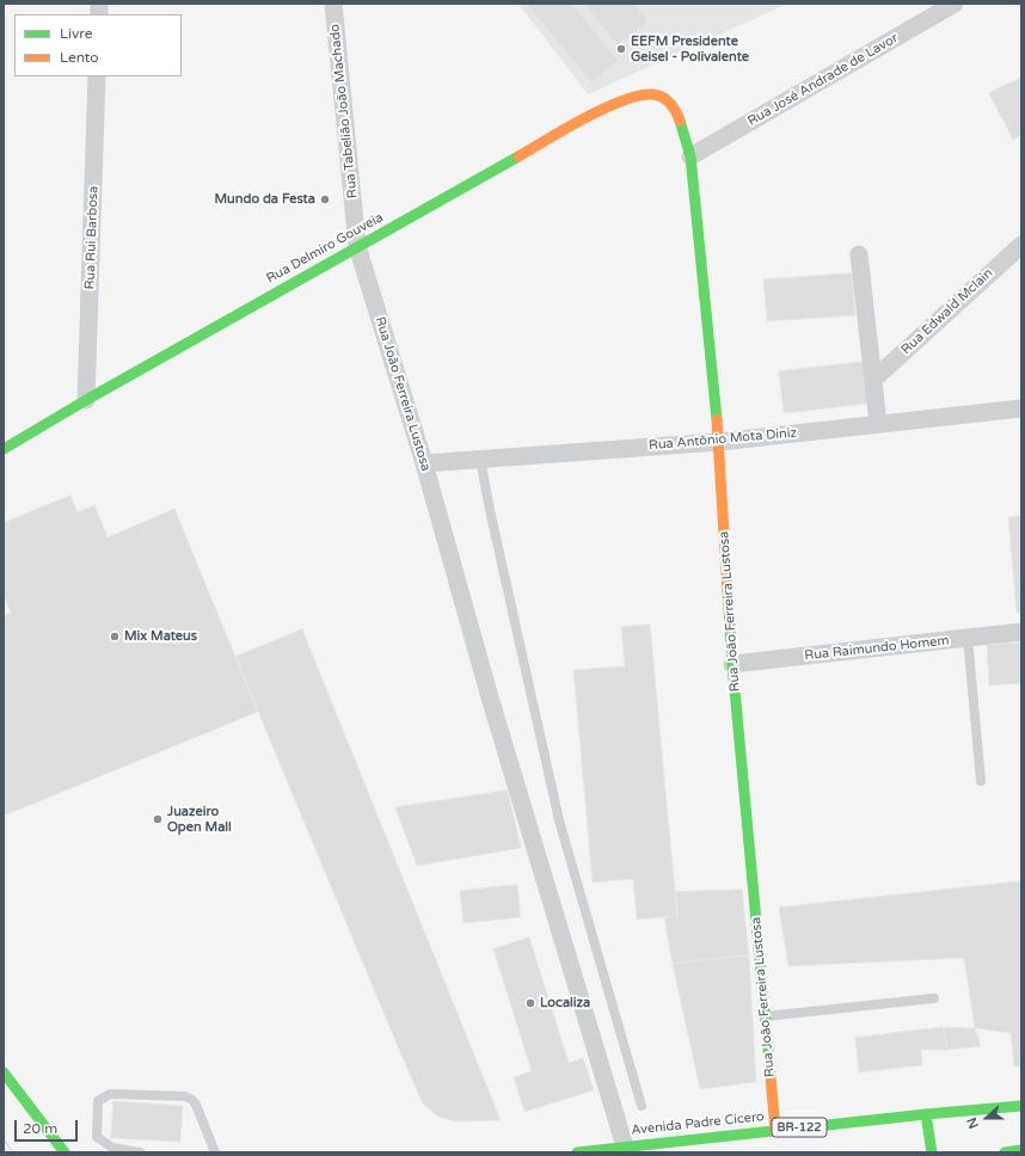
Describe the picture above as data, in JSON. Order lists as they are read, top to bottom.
{
  "streets": {
    "main road": [
      "Rua Delmiro Gouveia",
      "Rua João Ferreira Lustosa",
      "Avenida Padre Cícero",
      "BR-122"
    ],
    "street": [
      "Rua José Andrade de Lavor",
      "Rua Tabelião João Machado",
      "Rua Rui Barbosa",
      "Rua Edwald Mclain",
      "Rua Antônio Mota Diniz",
      "Rua Raimundo Homem"
    ]
  },
  "crossings": [
    ["Rua José Andrade de Lavor", "Rua João Ferreira Lustosa"],
    ["Rua Tabelião João Machado", "Rua Delmiro Gouveia"],
    ["Rua Tabelião João Machado", "Rua João Ferreira Lustosa"],
    ["Rua Rui Barbosa", "Rua Delmiro Gouveia"],
    ["Rua Delmiro Gouveia", "Rua João Ferreira Lustosa"],
    ["Rua João Ferreira Lustosa", "Rua Antônio Mota Diniz"],
    ["Rua João Ferreira Lustosa", "Rua Raimundo Homem"],
    ["Rua João Ferreira Lustosa", "Avenida Padre Cícero"]
  ],
  "places": [
    "EEFM Presidente Geisel - Polivalente",
    "Mundo da Festa",
    "Mix Mateus",
    "Juazeiro Open Mall",
    "Localiza"
  ],
  "legend": ["Livre", "Lento"],
  "scale_bar": "20 m",
  "north": "left"
}
